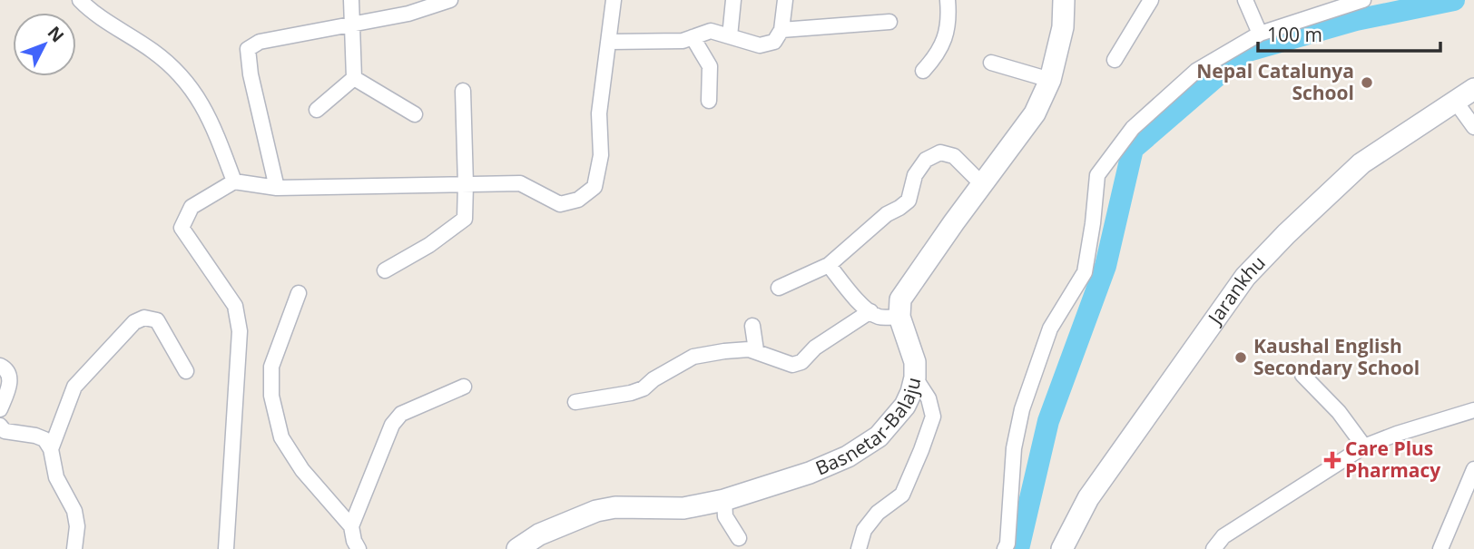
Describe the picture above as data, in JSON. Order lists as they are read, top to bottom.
{
  "streets": {
    "street": ["Jarankhu", "Basnetar-Balaju"]
  },
  "places": {
    "other": ["Nepal Catalunya School", "Kaushal English Secondary School"],
    "health": ["Care Plus Pharmacy"]
  },
  "scale_bar": "100 m",
  "north": "top right"
}
